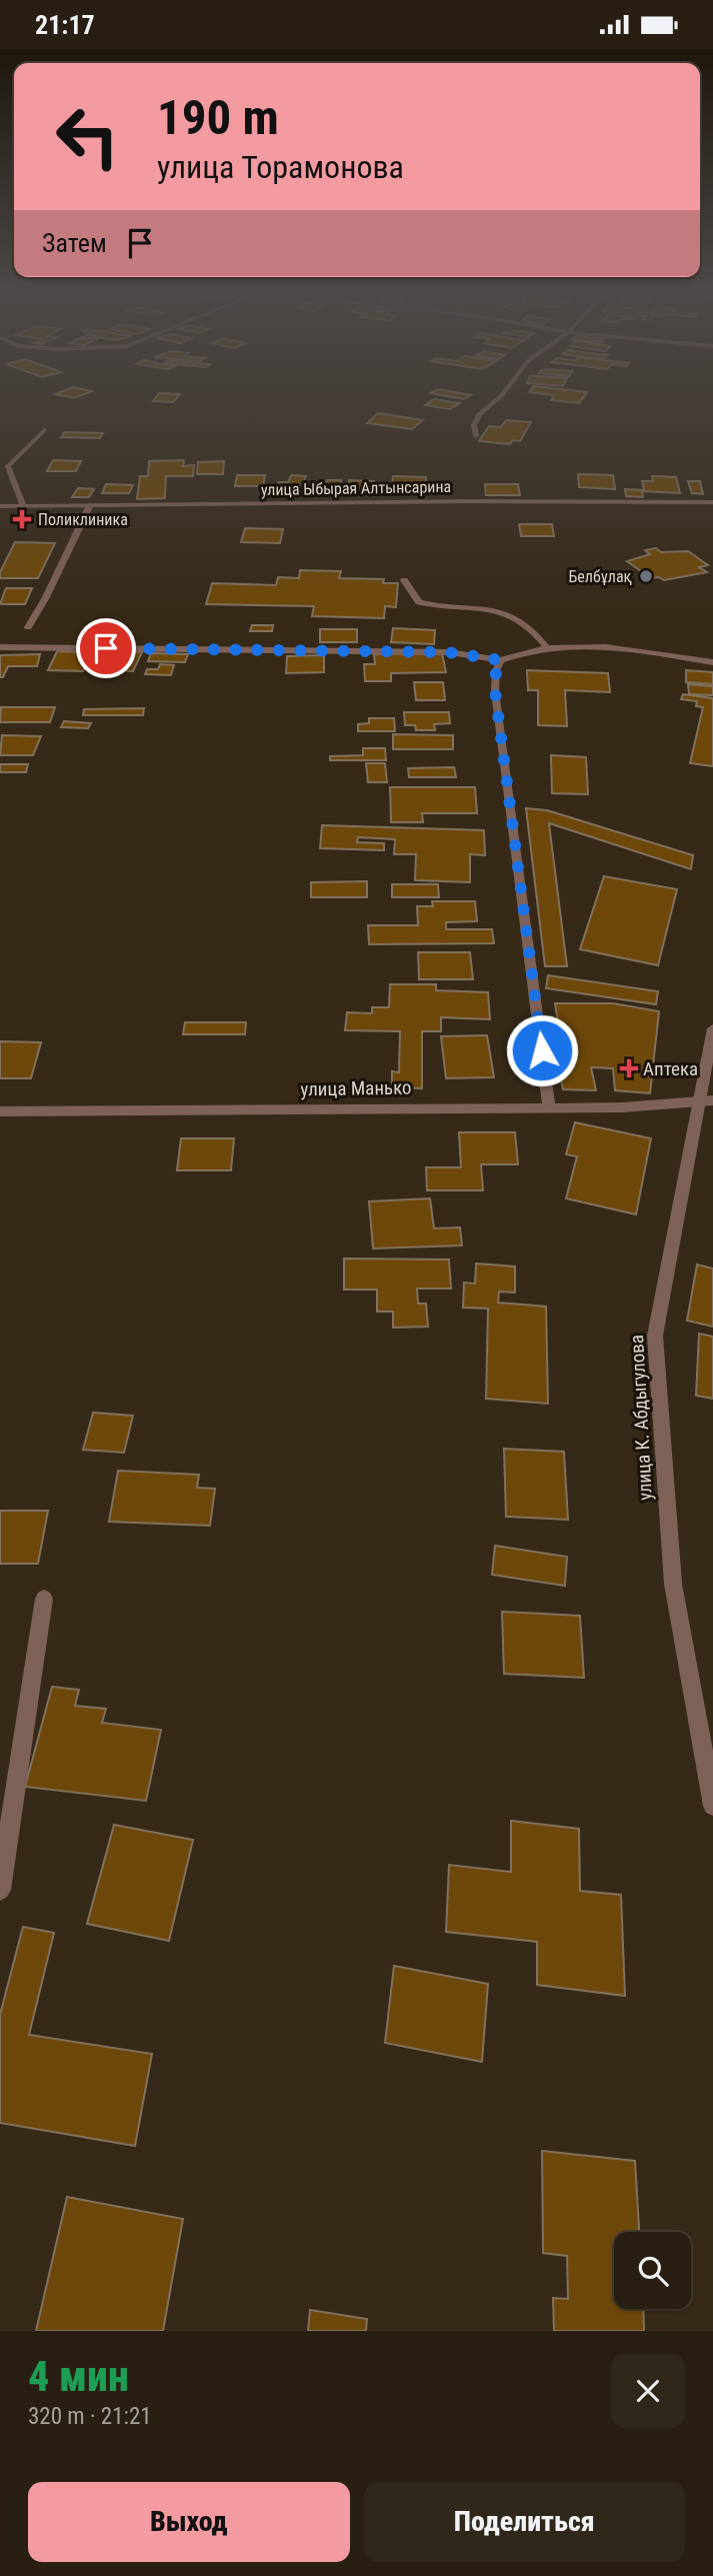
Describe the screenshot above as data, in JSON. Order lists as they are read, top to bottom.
{
  "streets": {
    "street": ["улица Ыбырая Алтынсарина", "улица Манько", "улица К. Абдыгулова"]
  },
  "crossings": [
    ["улица Манько", "улица К. Абдыгулова"]
  ],
  "places": {
    "health": ["Поликлиника", "Аптека"],
    "other": ["Белбұлақ"]
  },
  "page": {
    "status": "21:17",
    "turn": ["190 m", "улица Торамонова"],
    "then": "Затем",
    "heading": ["4 мин", "320 m · 21:21"],
    "buttons": ["Выход", "Поделиться"]
  }
}
